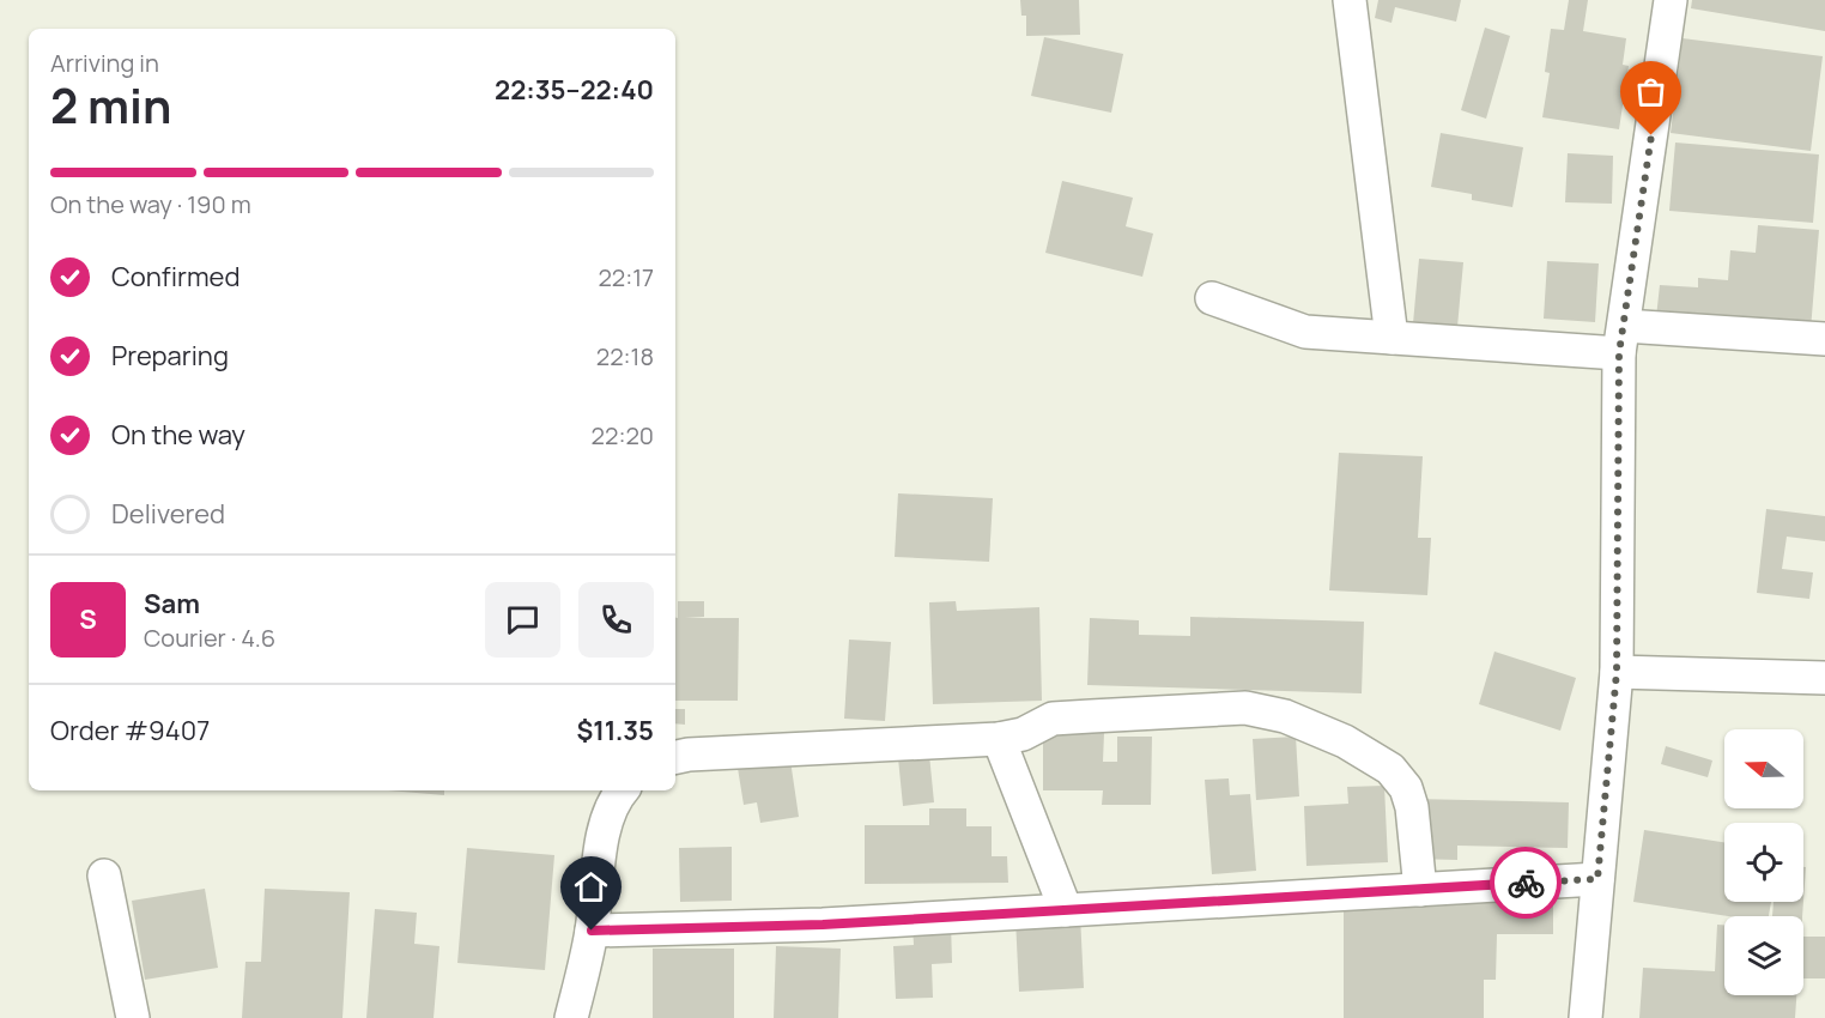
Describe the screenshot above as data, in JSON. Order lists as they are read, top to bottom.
{
  "north": "left",
  "page": {
    "heading": ["2 min", "Arriving in", "22:35–22:40"],
    "panel": [
      "Sam",
      "Courier · 4.6",
      "Order #9407",
      "$11.35"
    ],
    "bar": "On the way · 190 m",
    "list": [
      ["Confirmed", "22:17"],
      ["Preparing", "22:18"],
      ["On the way", "22:20"],
      "Delivered"
    ],
    "round": "S"
  }
}
